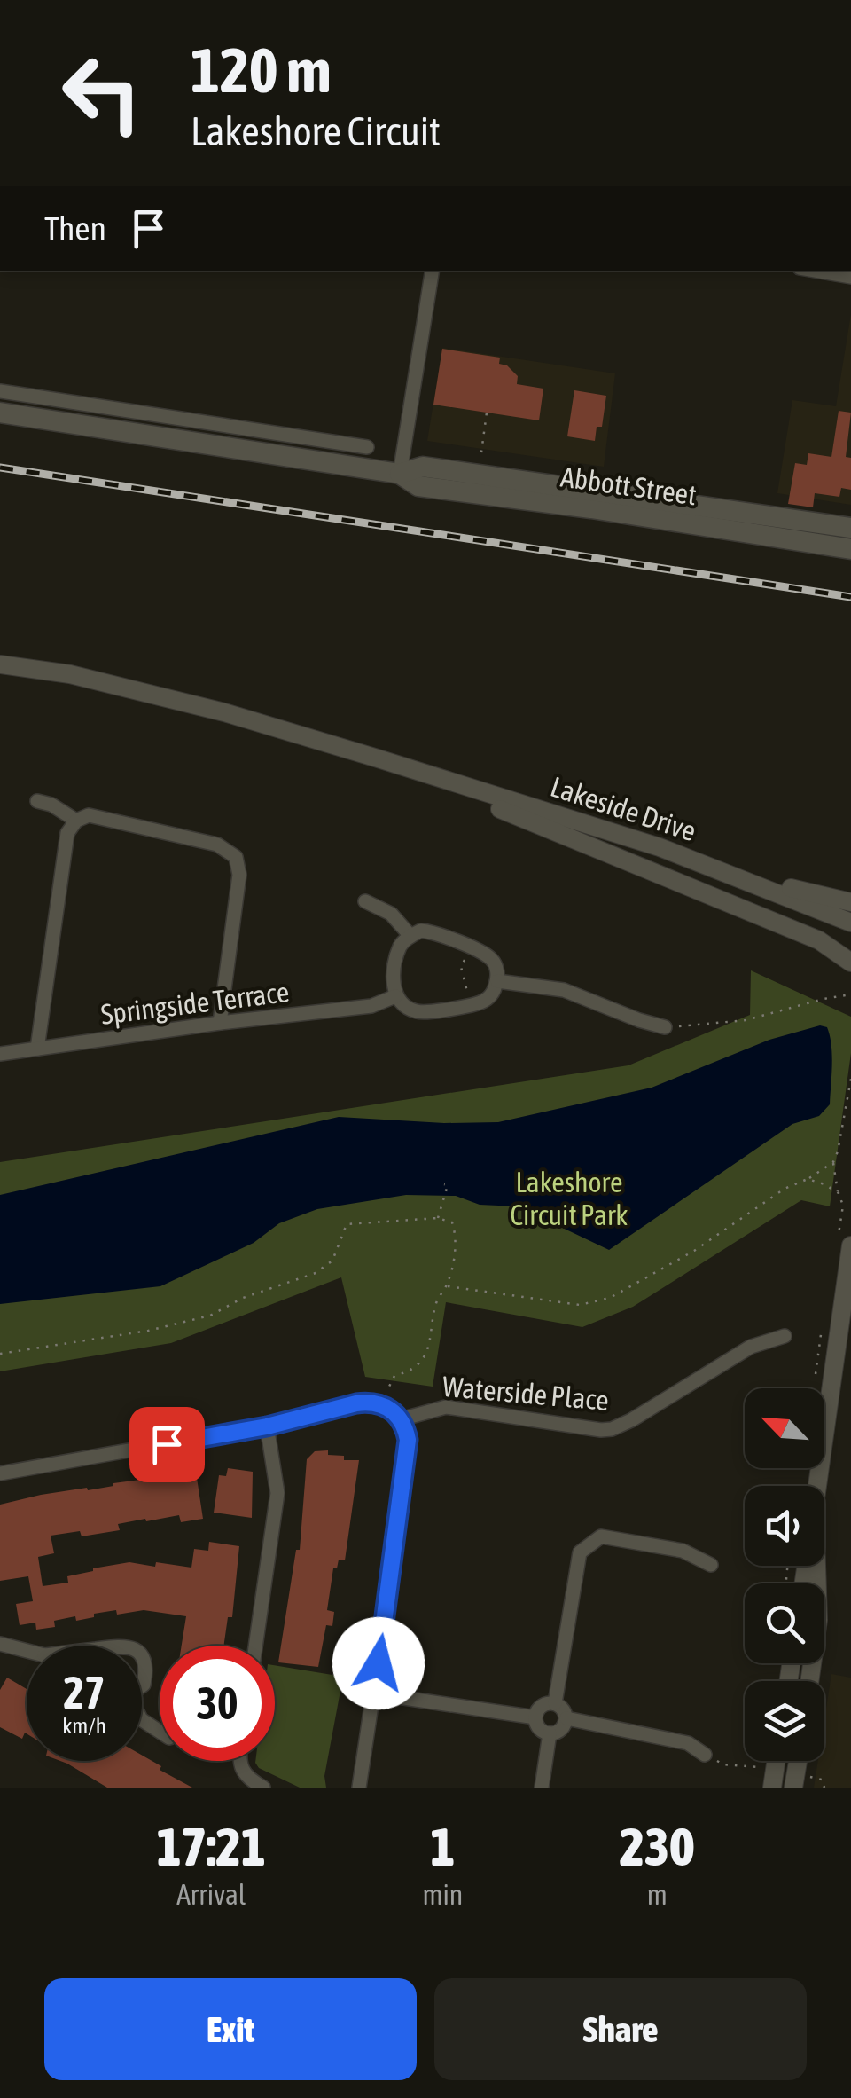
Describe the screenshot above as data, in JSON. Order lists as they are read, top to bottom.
{
  "streets": {
    "main road": ["Abbott Street"],
    "street": ["Lakeside Drive", "Springside Terrace", "Waterside Place"]
  },
  "parks": ["Lakeshore Circuit Park"],
  "north": "top left",
  "page": {
    "turn": ["120 m", "Lakeshore Circuit"],
    "then": "Then",
    "speed": "27 km/h",
    "limit": "30",
    "eta": [
      "17:21",
      "Arrival",
      "1",
      "min",
      "230",
      "m"
    ],
    "buttons": ["Exit", "Share"]
  }
}
